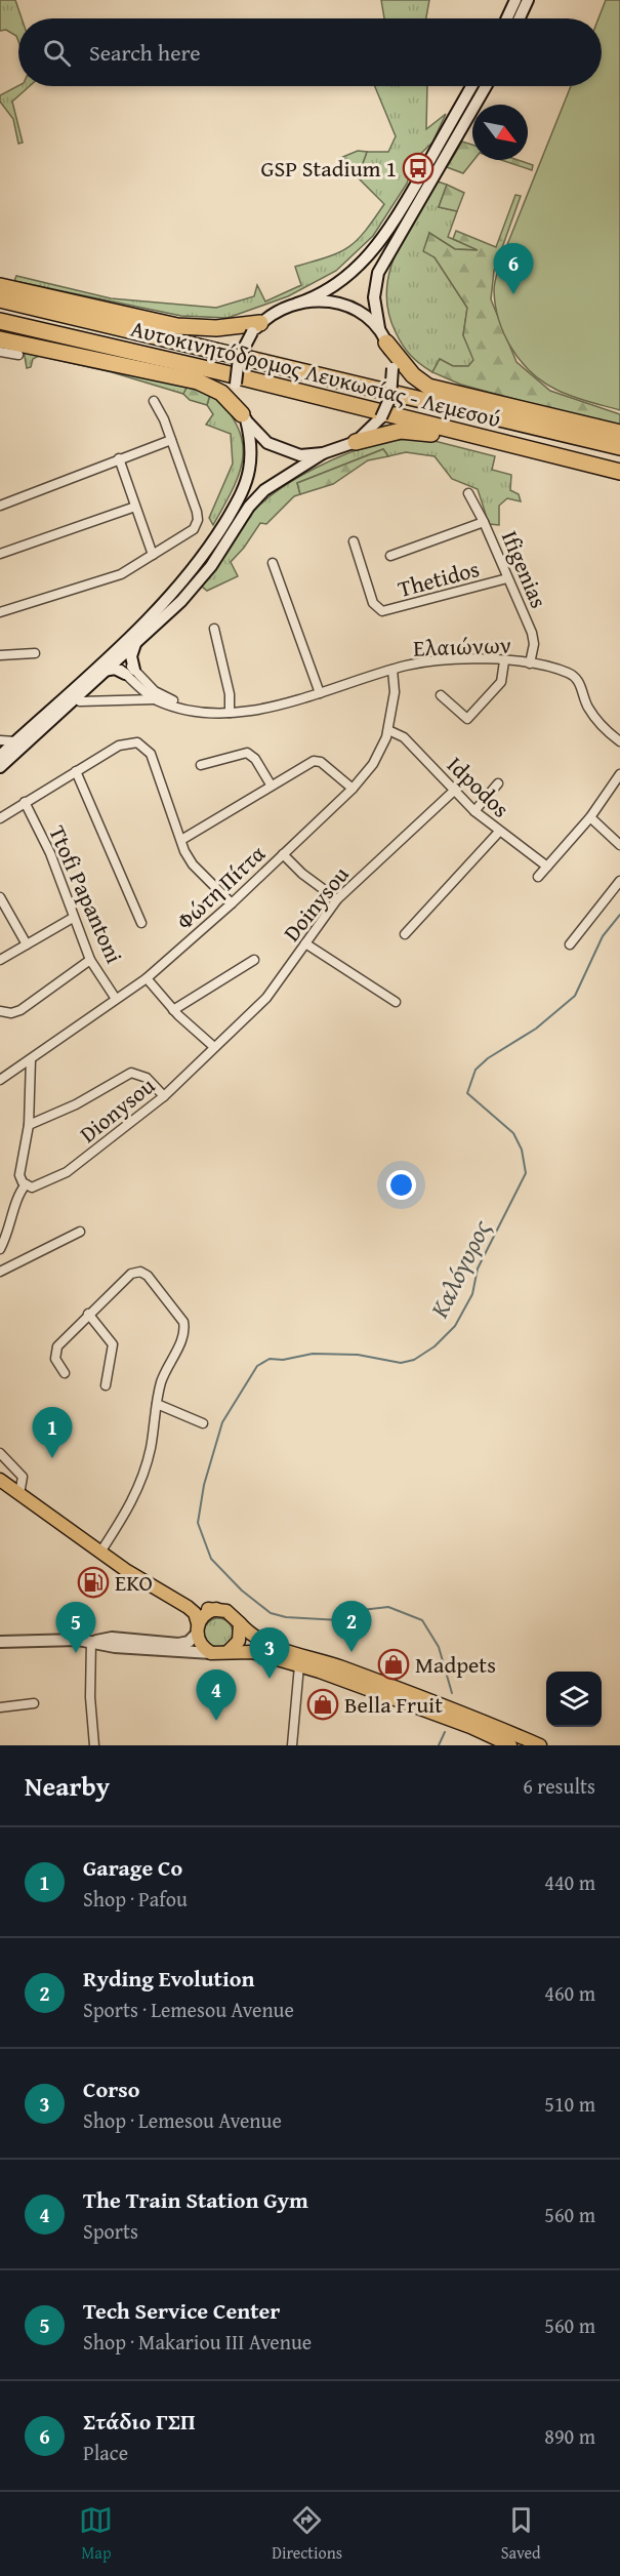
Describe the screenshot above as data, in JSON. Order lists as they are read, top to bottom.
{
  "streets": {
    "highway": ["Αυτοκινητόδρομος Λευκωσίας - Λεμεσού"],
    "street": [
      "Ifigenias",
      "Thetidos",
      "Ελαιώνων",
      "Idpodos",
      "Φώτη Πίττα",
      "Ttofi Papantoni",
      "Doinysou",
      "Dionysou"
    ]
  },
  "crossings": [
    ["Ifigenias", "Thetidos"],
    ["Ifigenias", "Ελαιώνων"],
    ["Ελαιώνων", "Φώτη Πίττα"],
    ["Idpodos", "Φώτη Πίττα"],
    ["Idpodos", "Doinysou"],
    ["Φώτη Πίττα", "Ttofi Papantoni"],
    ["Doinysou", "Dionysou"]
  ],
  "water": ["Καλόγυρος"],
  "places": {
    "bus stop": ["GSP Stadium 1"],
    "fuel station": ["EKO"],
    "shop": ["Madpets", "Bella Fruit"]
  },
  "north": "bottom right",
  "page": {
    "search": "Search here",
    "pins": [
      "6",
      "1",
      "2",
      "5",
      "3",
      "4"
    ],
    "heading": ["Nearby", "6 results"],
    "list": [
      {
        "mark": "1",
        "name": "Garage Co",
        "note": "Shop · Pafou",
        "value": "440 m"
      },
      {
        "mark": "2",
        "name": "Ryding Evolution",
        "note": "Sports · Lemesou Avenue",
        "value": "460 m"
      },
      {
        "mark": "3",
        "name": "Corso",
        "note": "Shop · Lemesou Avenue",
        "value": "510 m"
      },
      {
        "mark": "4",
        "name": "The Train Station Gym",
        "note": "Sports",
        "value": "560 m"
      },
      {
        "mark": "5",
        "name": "Tech Service Center",
        "note": "Shop · Makariou III Avenue",
        "value": "560 m"
      },
      {
        "mark": "6",
        "name": "Στάδιο ΓΣΠ",
        "note": "Place",
        "value": "890 m"
      }
    ],
    "nav": ["Map", "Directions", "Saved"]
  }
}
